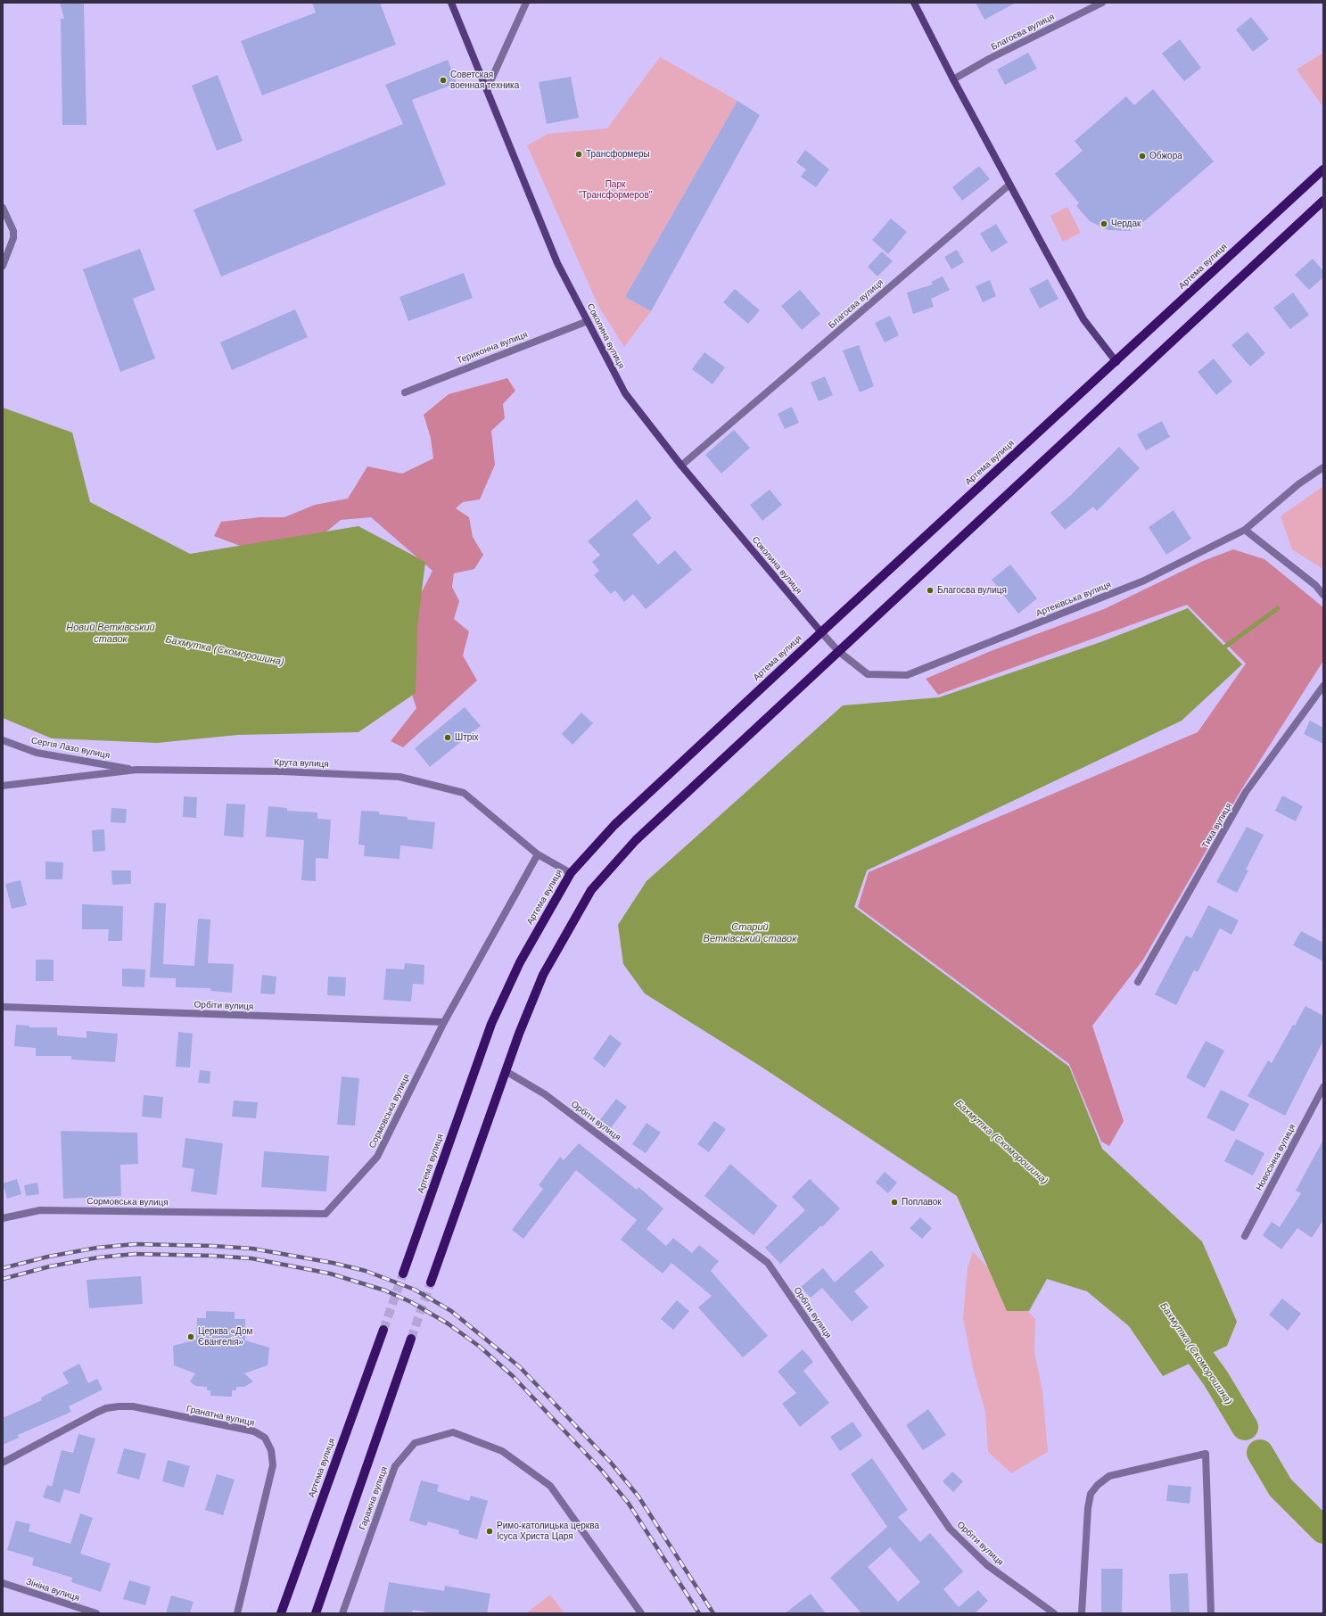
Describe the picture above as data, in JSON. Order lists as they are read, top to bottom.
{
  "streets": {
    "main road": ["Артема вулиця"],
    "street": [
      "Благоєва вулиця",
      "Соколина вулиця",
      "Териконна вулиця",
      "Артеківська вулиця",
      "Сергія Лазо вулиця",
      "Крута вулиця",
      "Тиха вулиця",
      "Орбіти вулиця",
      "Сормовська вулиця",
      "Новосінна вулиця",
      "Гранатна вулиця",
      "Гаражна вулиця",
      "Зініна вулиця"
    ]
  },
  "crossings": [
    ["Благоєва вулиця", "Соколина вулиця"],
    ["Артема вулиця", "Соколина вулиця"],
    ["Артема вулиця", "Артеківська вулиця"],
    ["Артема вулиця", "Крута вулиця"],
    ["Соколина вулиця", "Териконна вулиця"],
    ["Соколина вулиця", "Артеківська вулиця"],
    ["Сергія Лазо вулиця", "Крута вулиця"],
    ["Крута вулиця", "Сормовська вулиця"],
    ["Орбіти вулиця", "Сормовська вулиця"]
  ],
  "water": ["Новий Ветківський ставок", "Бахмутка (Скоморошина)", "Старий Ветківський ставок"],
  "parks": ["Парк \"Трансформеров\""],
  "places": [
    "Советская военная техника",
    "Трансформеры",
    "Обжора",
    "Чердак",
    "Благоєва вулиця",
    "Штріх",
    "Поплавок",
    "Церква «Дом Євангелія»",
    "Римо-католицька церква Ісуса Христа Царя"
  ]
}
